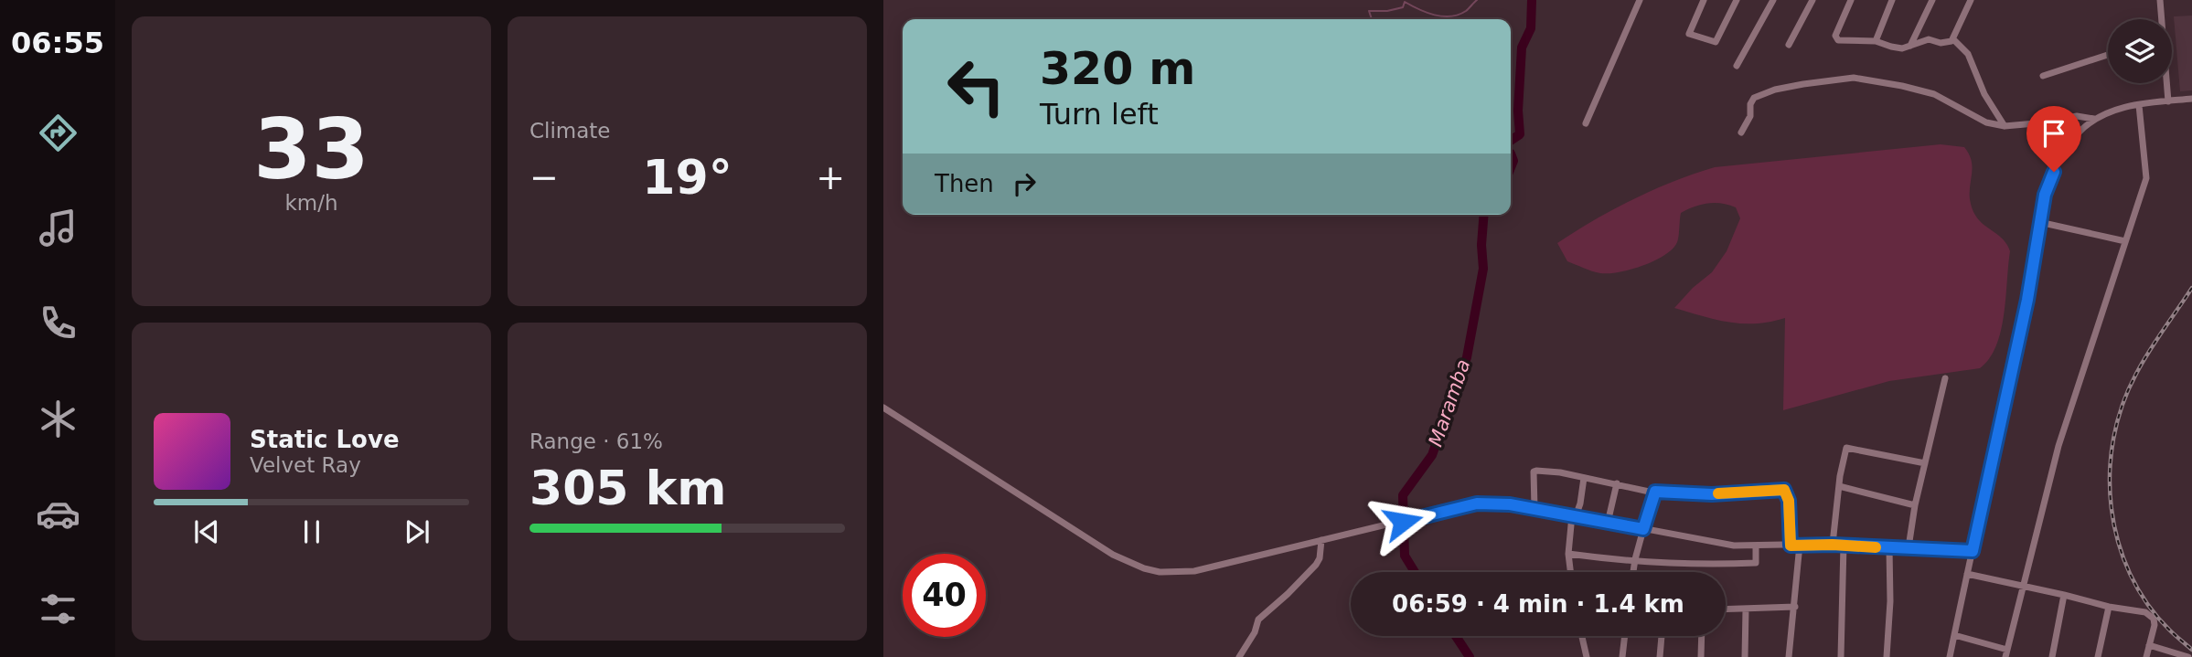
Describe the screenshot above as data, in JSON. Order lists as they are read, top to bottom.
{
  "water": ["Maramba"],
  "page": {
    "tabs": "06:55",
    "tile": [
      ["33", "km/h"],
      "Climate",
      ["Range · 61%", "305 km"]
    ],
    "turn": ["320 m", "Turn left"],
    "heat": ["−", "19°", "+"],
    "then": "Then",
    "song": ["Static Love", "Velvet Ray"],
    "limit": "40",
    "trip": "06:59 · 4 min · 1.4 km"
  }
}
